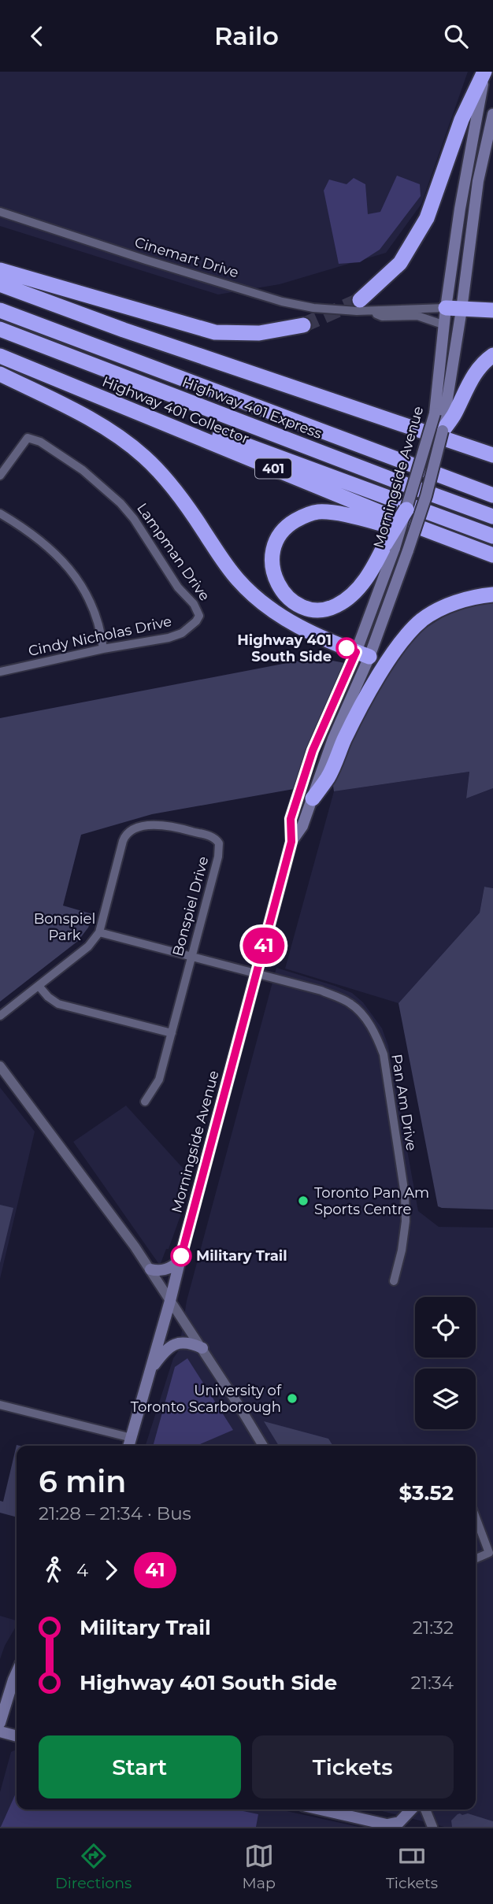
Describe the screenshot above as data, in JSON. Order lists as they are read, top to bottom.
{
  "streets": {
    "highway": ["Highway 401 Express", "Highway 401 Collector", "401"],
    "main road": ["Morningside Avenue"],
    "street": [
      "Cinemart Drive",
      "Lampman Drive",
      "Cindy Nicholas Drive",
      "Bonspiel Drive",
      "Pan Am Drive"
    ]
  },
  "crossings": [
    ["Cinemart Drive", "Morningside Avenue"],
    ["Morningside Avenue", "Pan Am Drive"],
    ["Lampman Drive", "Cindy Nicholas Drive"],
    ["Bonspiel Drive", "Pan Am Drive"]
  ],
  "parks": ["Bonspiel Park"],
  "places": [
    "Highway 401 South Side",
    "Toronto Pan Am Sports Centre",
    "Military Trail",
    "University of Toronto Scarborough"
  ],
  "lines": ["bus line 41"],
  "page": {
    "header": "Railo",
    "on_map": "41",
    "heading": ["6 min", "21:28 – 21:34 · Bus", "$3.52"],
    "legs": ["4", "41"],
    "list": [
      {
        "name": "Military Trail",
        "value": "21:32"
      },
      {
        "name": "Highway 401 South Side",
        "value": "21:34"
      }
    ],
    "buttons": ["Start", "Tickets"],
    "tabs": ["Directions", "Map", "Tickets"]
  }
}
